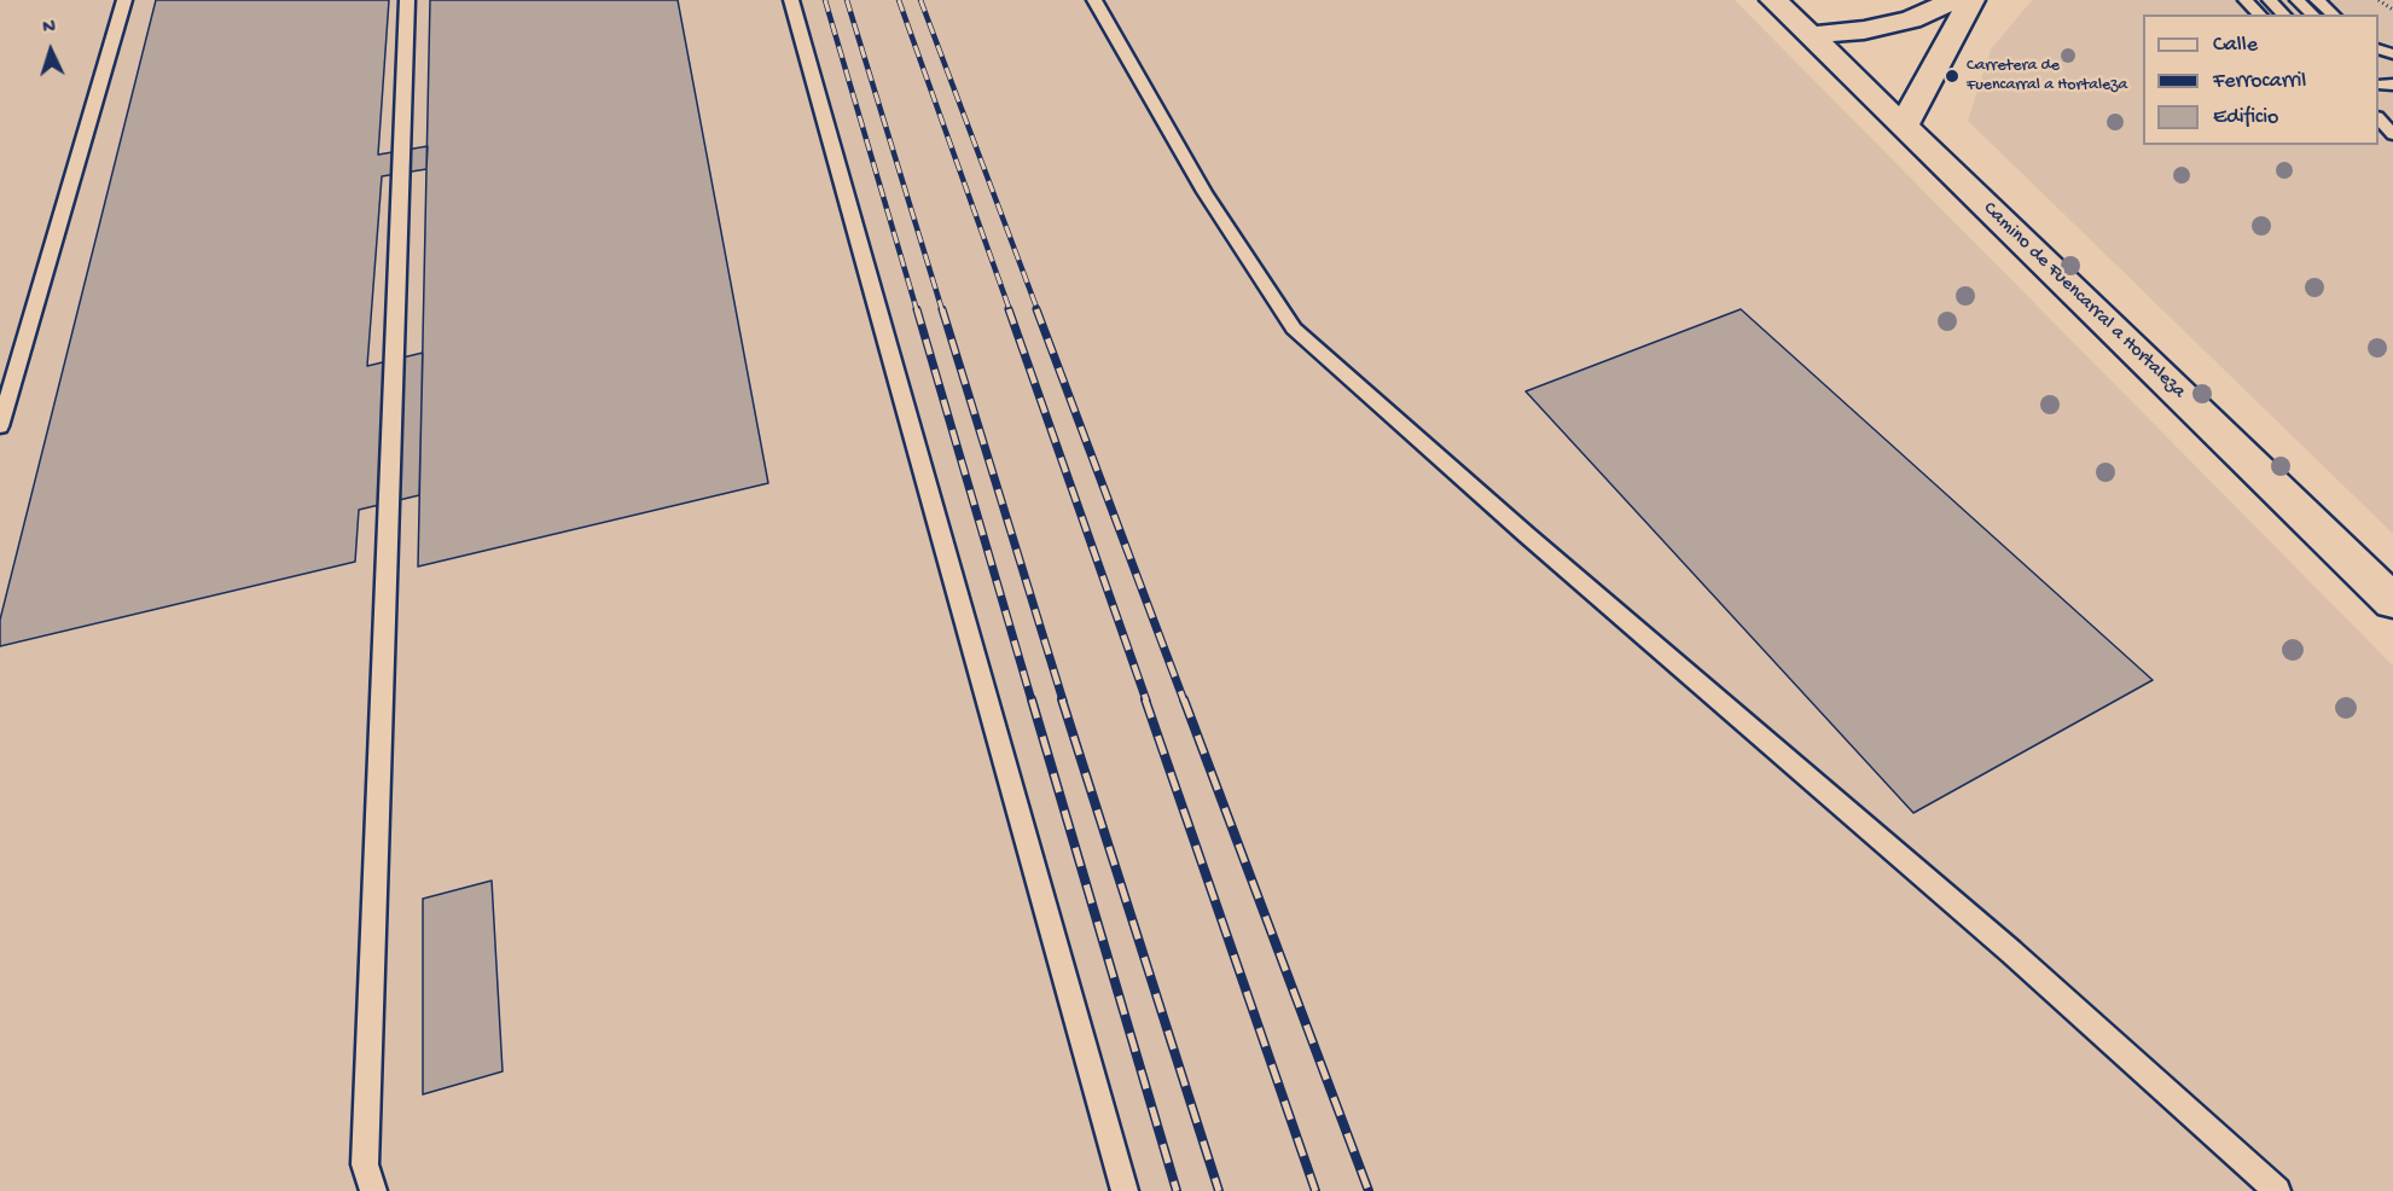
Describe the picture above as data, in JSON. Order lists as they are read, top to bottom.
{
  "streets": {
    "street": ["Camino de Fuencarral a Hortaleza"]
  },
  "places": ["Carretera de Fuencarral a Hortaleza"],
  "legend": ["Calle", "Ferrocarril", "Edificio"],
  "north": "top"
}
